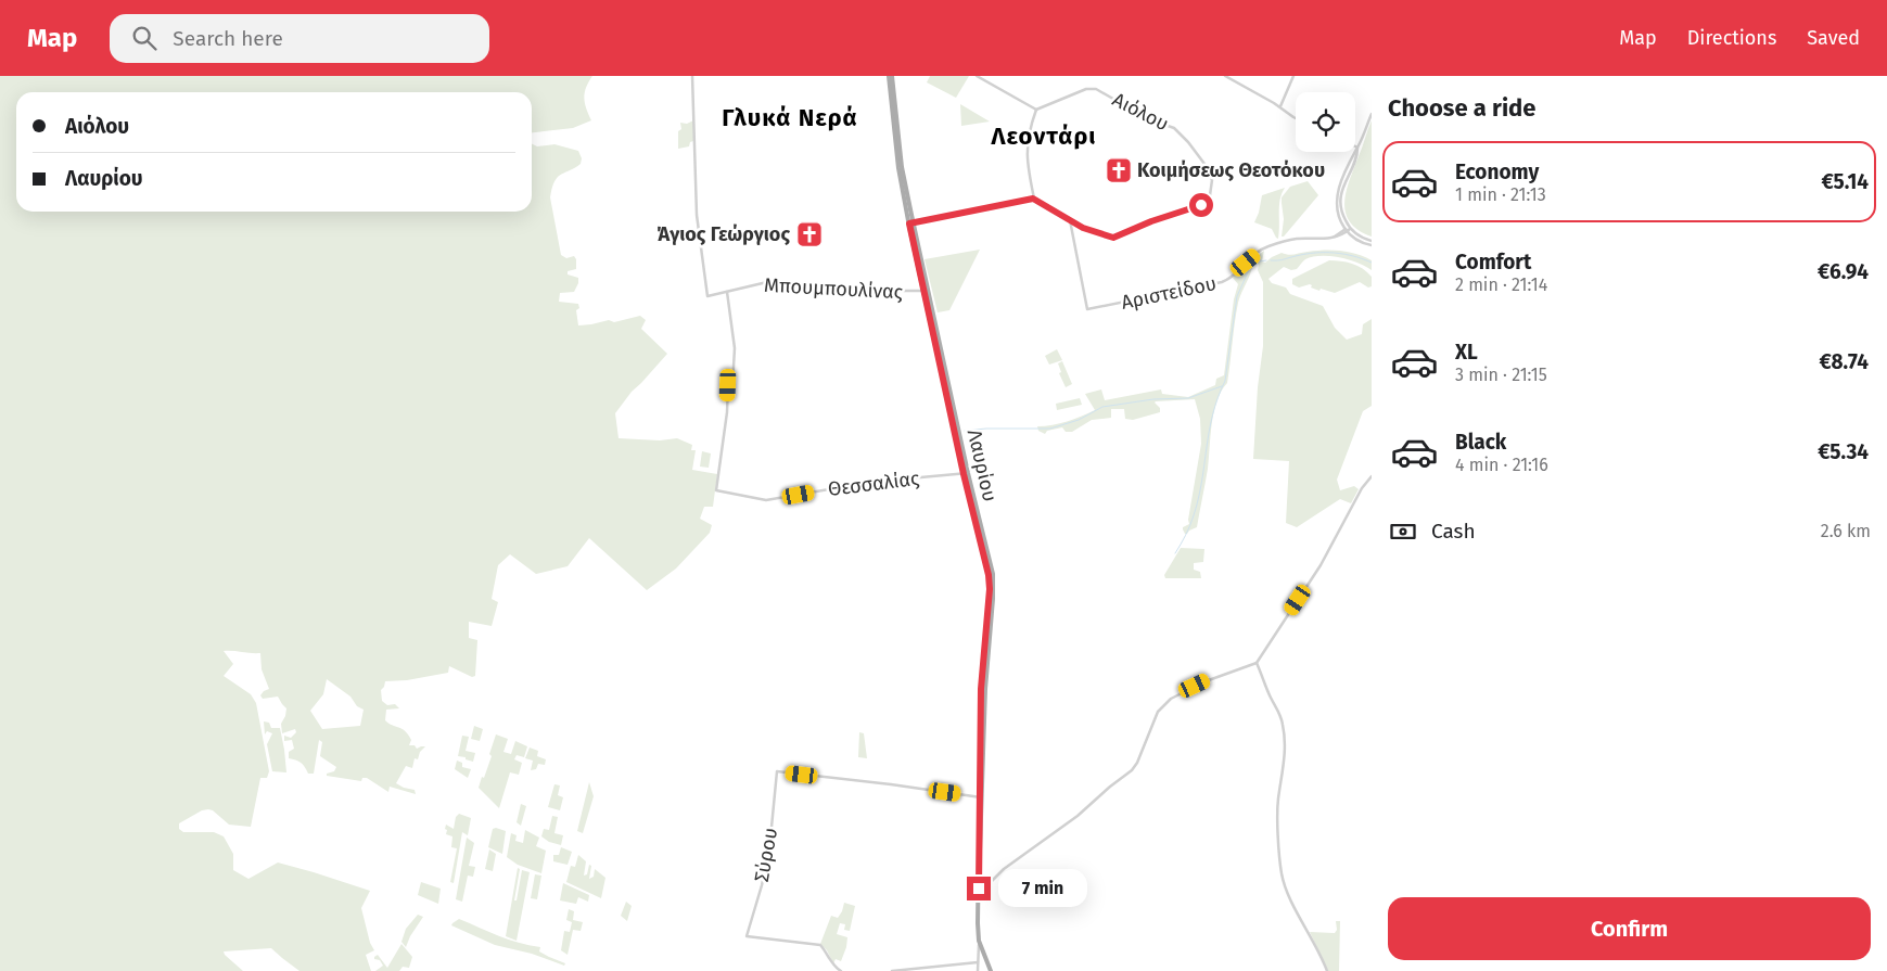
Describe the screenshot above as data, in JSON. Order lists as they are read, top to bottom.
{
  "streets": {
    "main road": ["Λαυρίου"],
    "street": [
      "Αιόλου",
      "Μπουμπουλίνας",
      "Αριστείδου",
      "Θεσσαλίας",
      "Σύρου"
    ]
  },
  "crossings": [
    ["Αιόλου", "Αριστείδου"],
    ["Μπουμπουλίνας", "Λαυρίου"],
    ["Μπουμπουλίνας", "Θεσσαλίας"],
    ["Λαυρίου", "Θεσσαλίας"],
    ["Λαυρίου", "Σύρου"]
  ],
  "districts": ["Γλυκά Νερά", "Λεοντάρι"],
  "places": {
    "church": ["Κοιμήσεως Θεοτόκου", "Άγιος Γεώργιος"]
  },
  "page": {
    "header": "Map",
    "search": "Search here",
    "nav": ["Map", "Directions", "Saved"],
    "heading": "Choose a ride",
    "banner": ["Αιόλου", "Λαυρίου"],
    "list": [
      {
        "name": "Economy",
        "note": "1 min · 21:13",
        "value": "€5.14"
      },
      {
        "name": "Comfort",
        "note": "2 min · 21:14",
        "value": "€6.94"
      },
      {
        "name": "XL",
        "note": "3 min · 21:15",
        "value": "€8.74"
      },
      {
        "name": "Black",
        "note": "4 min · 21:16",
        "value": "€5.34"
      }
    ],
    "pay": ["Cash", "2.6 km"],
    "bubble": "7 min",
    "buttons": "Confirm"
  }
}
